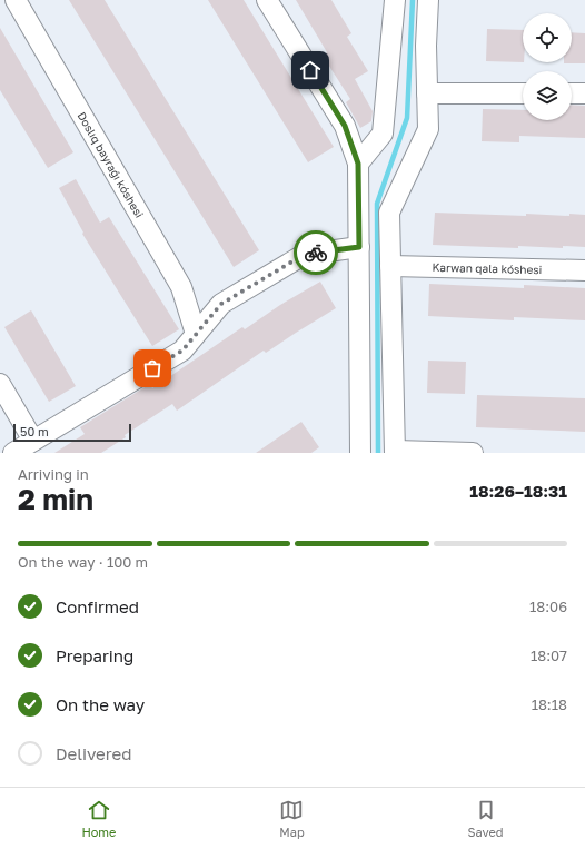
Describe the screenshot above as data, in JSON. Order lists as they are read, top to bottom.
{
  "streets": {
    "street": ["Doslıq bayraǵı kóshesi", "Karwan qala kóshesi"]
  },
  "scale_bar": "50 m",
  "page": {
    "scale": "50 m",
    "heading": ["2 min", "Arriving in", "18:26–18:31"],
    "bar": "On the way · 100 m",
    "list": [
      ["Confirmed", "18:06"],
      ["Preparing", "18:07"],
      ["On the way", "18:18"],
      "Delivered"
    ],
    "tabs": ["Home", "Map", "Saved"]
  }
}
